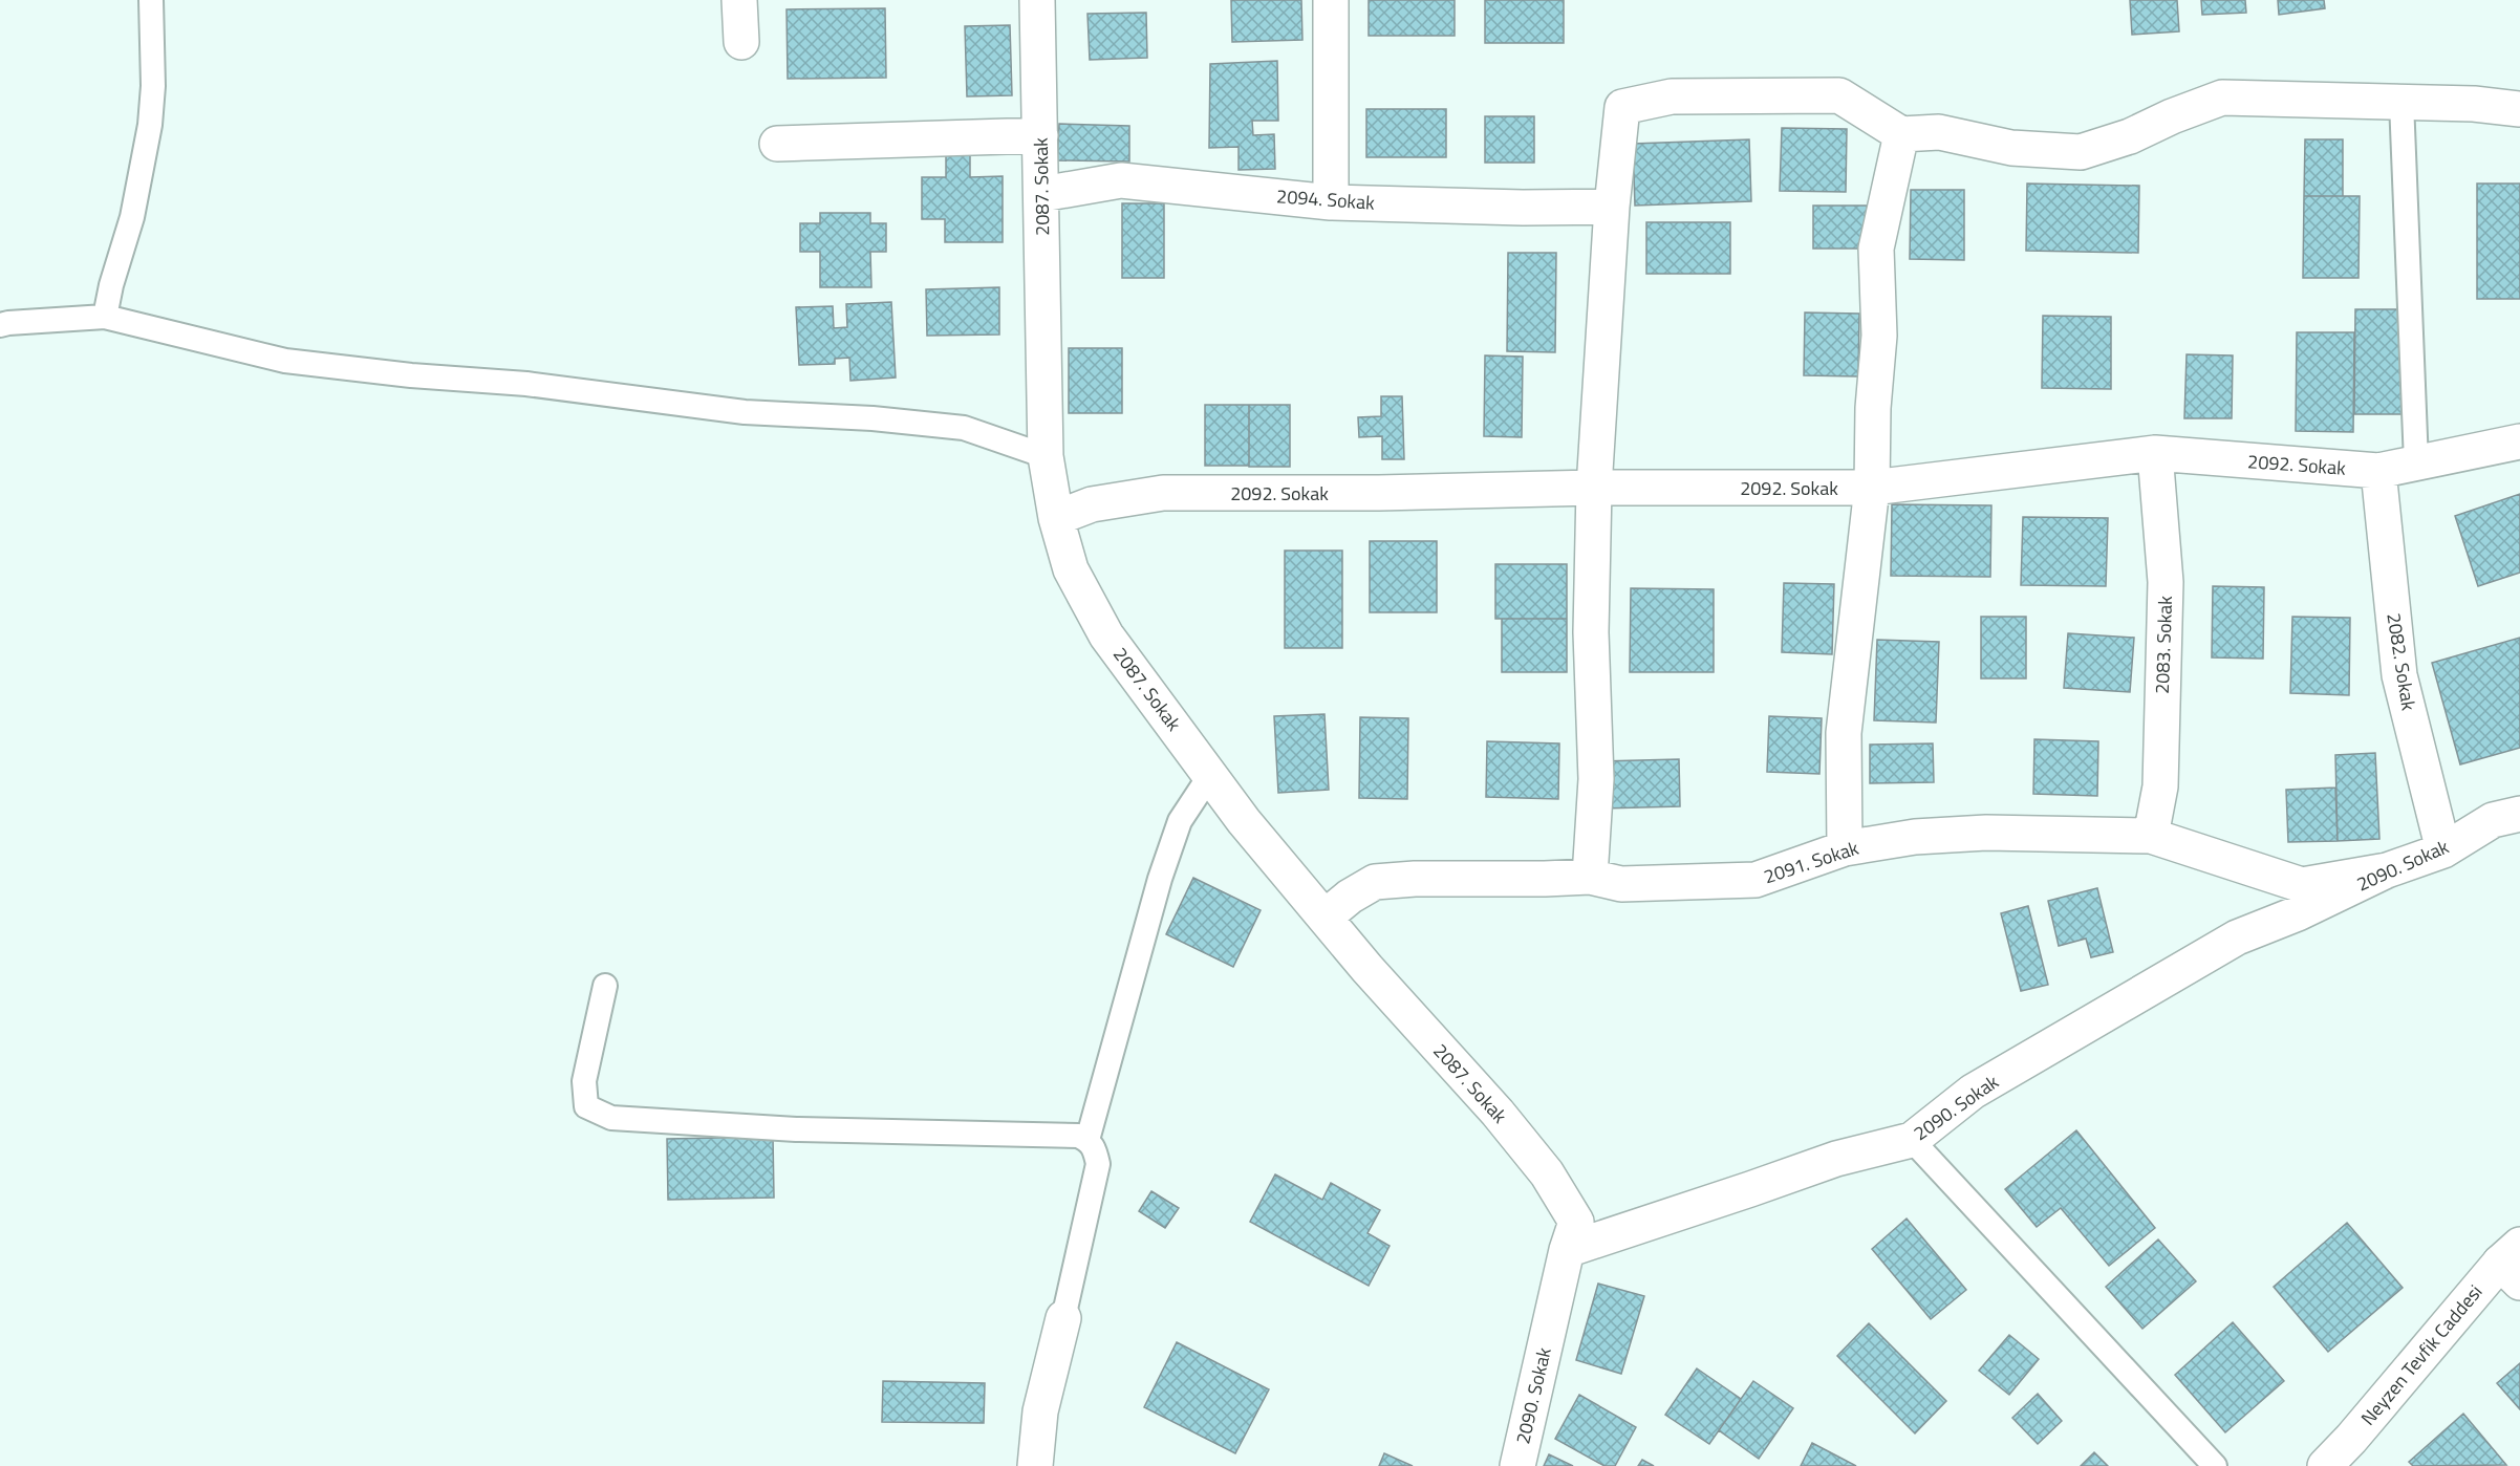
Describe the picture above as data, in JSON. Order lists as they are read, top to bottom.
{
  "streets": {
    "street": [
      "2087. Sokak",
      "2094. Sokak",
      "2092. Sokak",
      "2083. Sokak",
      "2082. Sokak",
      "2091. Sokak",
      "2090. Sokak",
      "Neyzen Tevfik Caddesi"
    ]
  },
  "crossings": [
    ["2087. Sokak", "2094. Sokak"],
    ["2087. Sokak", "2092. Sokak"],
    ["2087. Sokak", "2091. Sokak"],
    ["2087. Sokak", "2090. Sokak"],
    ["2092. Sokak", "2083. Sokak"],
    ["2092. Sokak", "2082. Sokak"],
    ["2083. Sokak", "2091. Sokak"],
    ["2082. Sokak", "2090. Sokak"],
    ["2091. Sokak", "2090. Sokak"]
  ]
}
